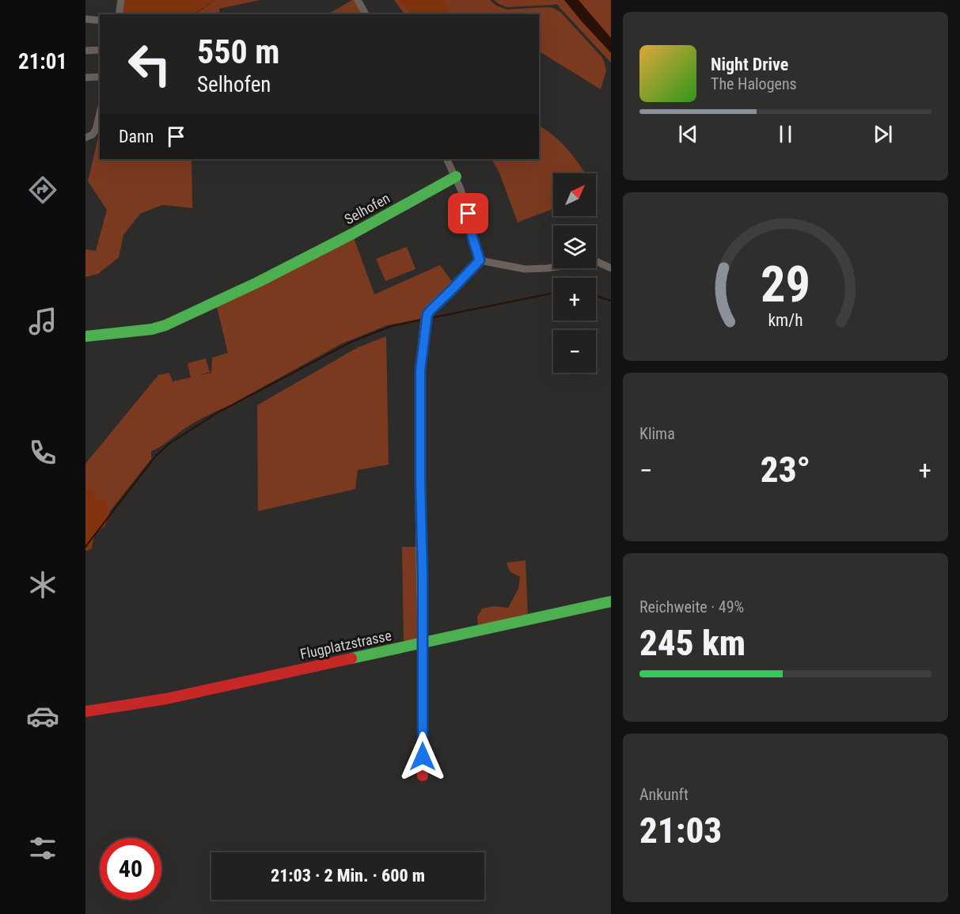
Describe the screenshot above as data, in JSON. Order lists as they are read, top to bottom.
{
  "streets": {
    "street": ["Selhofen", "Flugplatzstrasse"]
  },
  "north": "top right",
  "page": {
    "tabs": "21:01",
    "turn": ["550 m", "Selhofen"],
    "song": ["Night Drive", "The Halogens"],
    "then": "Dann",
    "map_buttons": ["+", "−"],
    "tile": [
      "Klima",
      ["Reichweite · 49%", "245 km"],
      ["Ankunft", "21:03"]
    ],
    "heat": ["−", "23°", "+"],
    "limit": "40",
    "trip": "21:03 · 2 Min. · 600 m",
    "gauge": ["29", "km/h"]
  }
}
